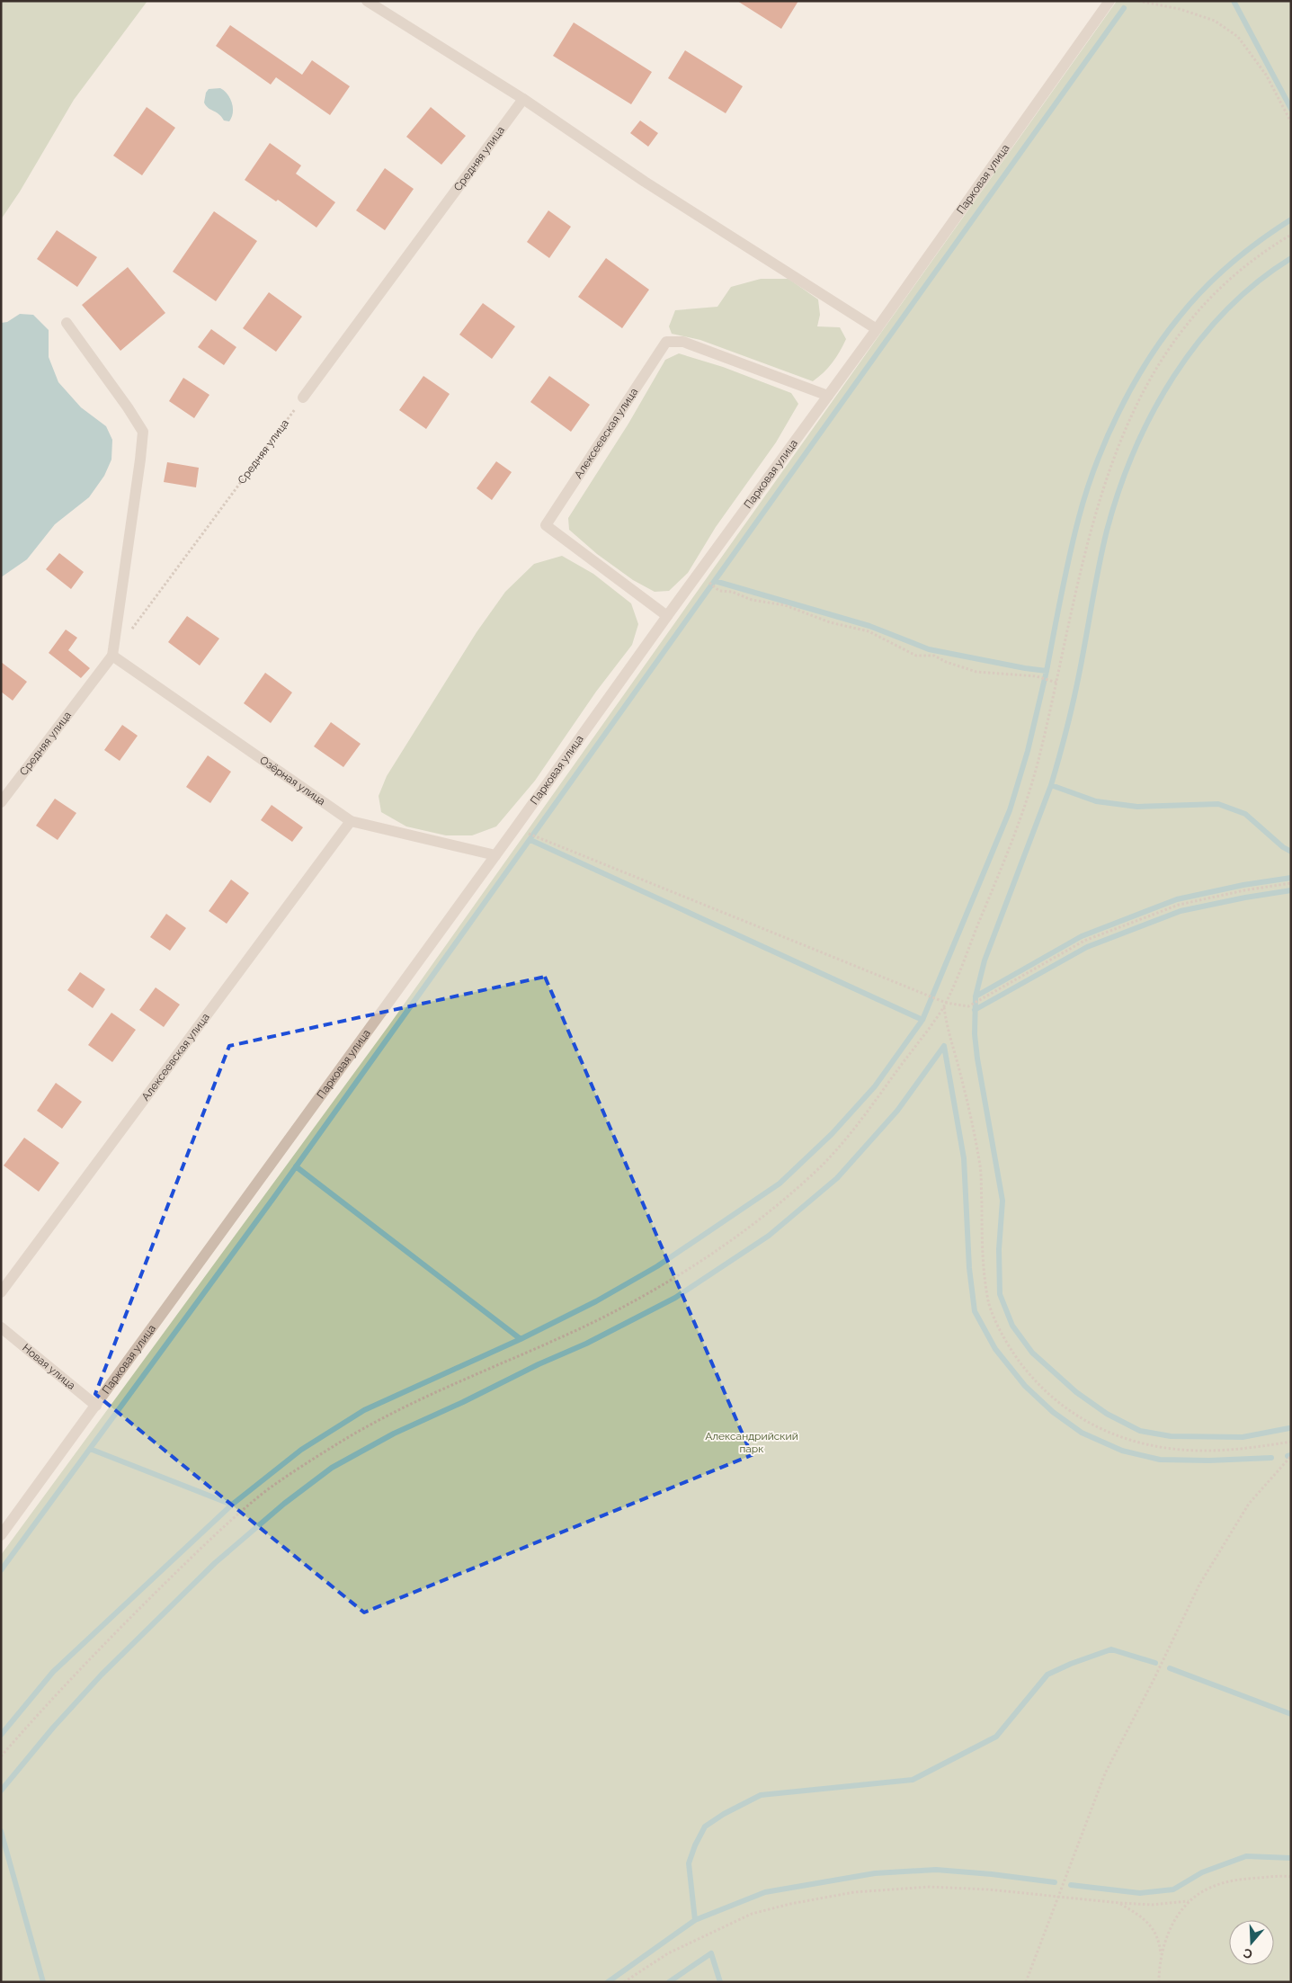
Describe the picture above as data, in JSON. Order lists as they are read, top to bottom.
{
  "streets": {
    "street": [
      "Средняя улица",
      "Парковая улица",
      "Алексеевская улица",
      "Озёрная улица",
      "Новая улица"
    ]
  },
  "crossings": [
    ["Средняя улица", "Озёрная улица"],
    ["Парковая улица", "Алексеевская улица"],
    ["Парковая улица", "Озёрная улица"],
    ["Парковая улица", "Новая улица"],
    ["Алексеевская улица", "Озёрная улица"]
  ],
  "parks": ["Александрийский парк"],
  "north": "bottom"
}
